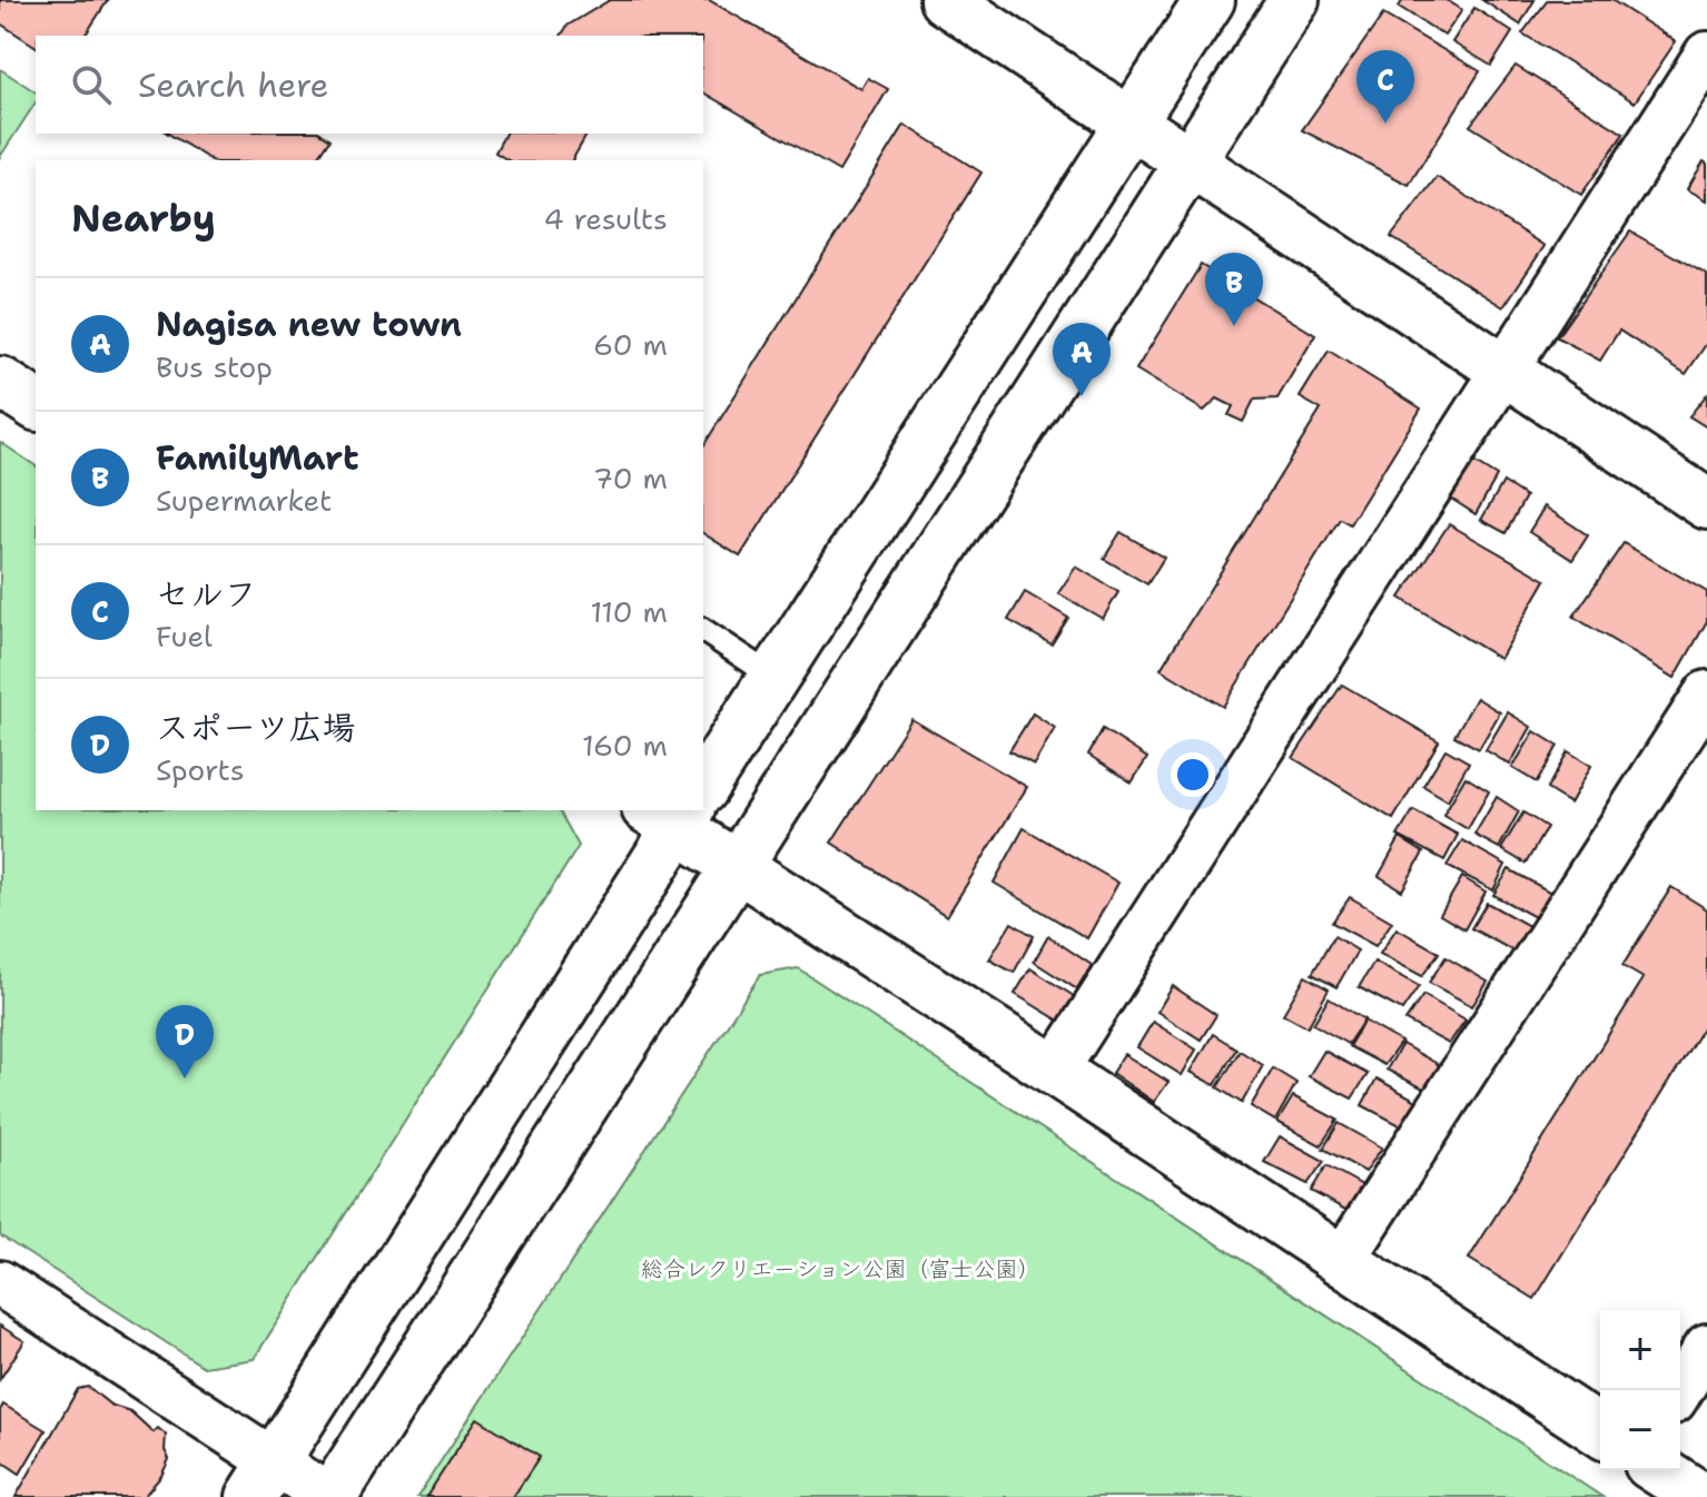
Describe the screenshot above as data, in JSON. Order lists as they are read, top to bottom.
{
  "parks": ["総合レクリエーション公園（富士公園）"],
  "page": {
    "search": "Search here",
    "pins": [
      "C",
      "B",
      "A",
      "D"
    ],
    "heading": ["Nearby", "4 results"],
    "list": [
      {
        "mark": "A",
        "name": "Nagisa new town",
        "note": "Bus stop",
        "value": "60 m"
      },
      {
        "mark": "B",
        "name": "FamilyMart",
        "note": "Supermarket",
        "value": "70 m"
      },
      {
        "mark": "C",
        "name": "セルフ",
        "note": "Fuel",
        "value": "110 m"
      },
      {
        "mark": "D",
        "name": "スポーツ広場",
        "note": "Sports",
        "value": "160 m"
      }
    ],
    "map_buttons": ["+", "−"]
  }
}
